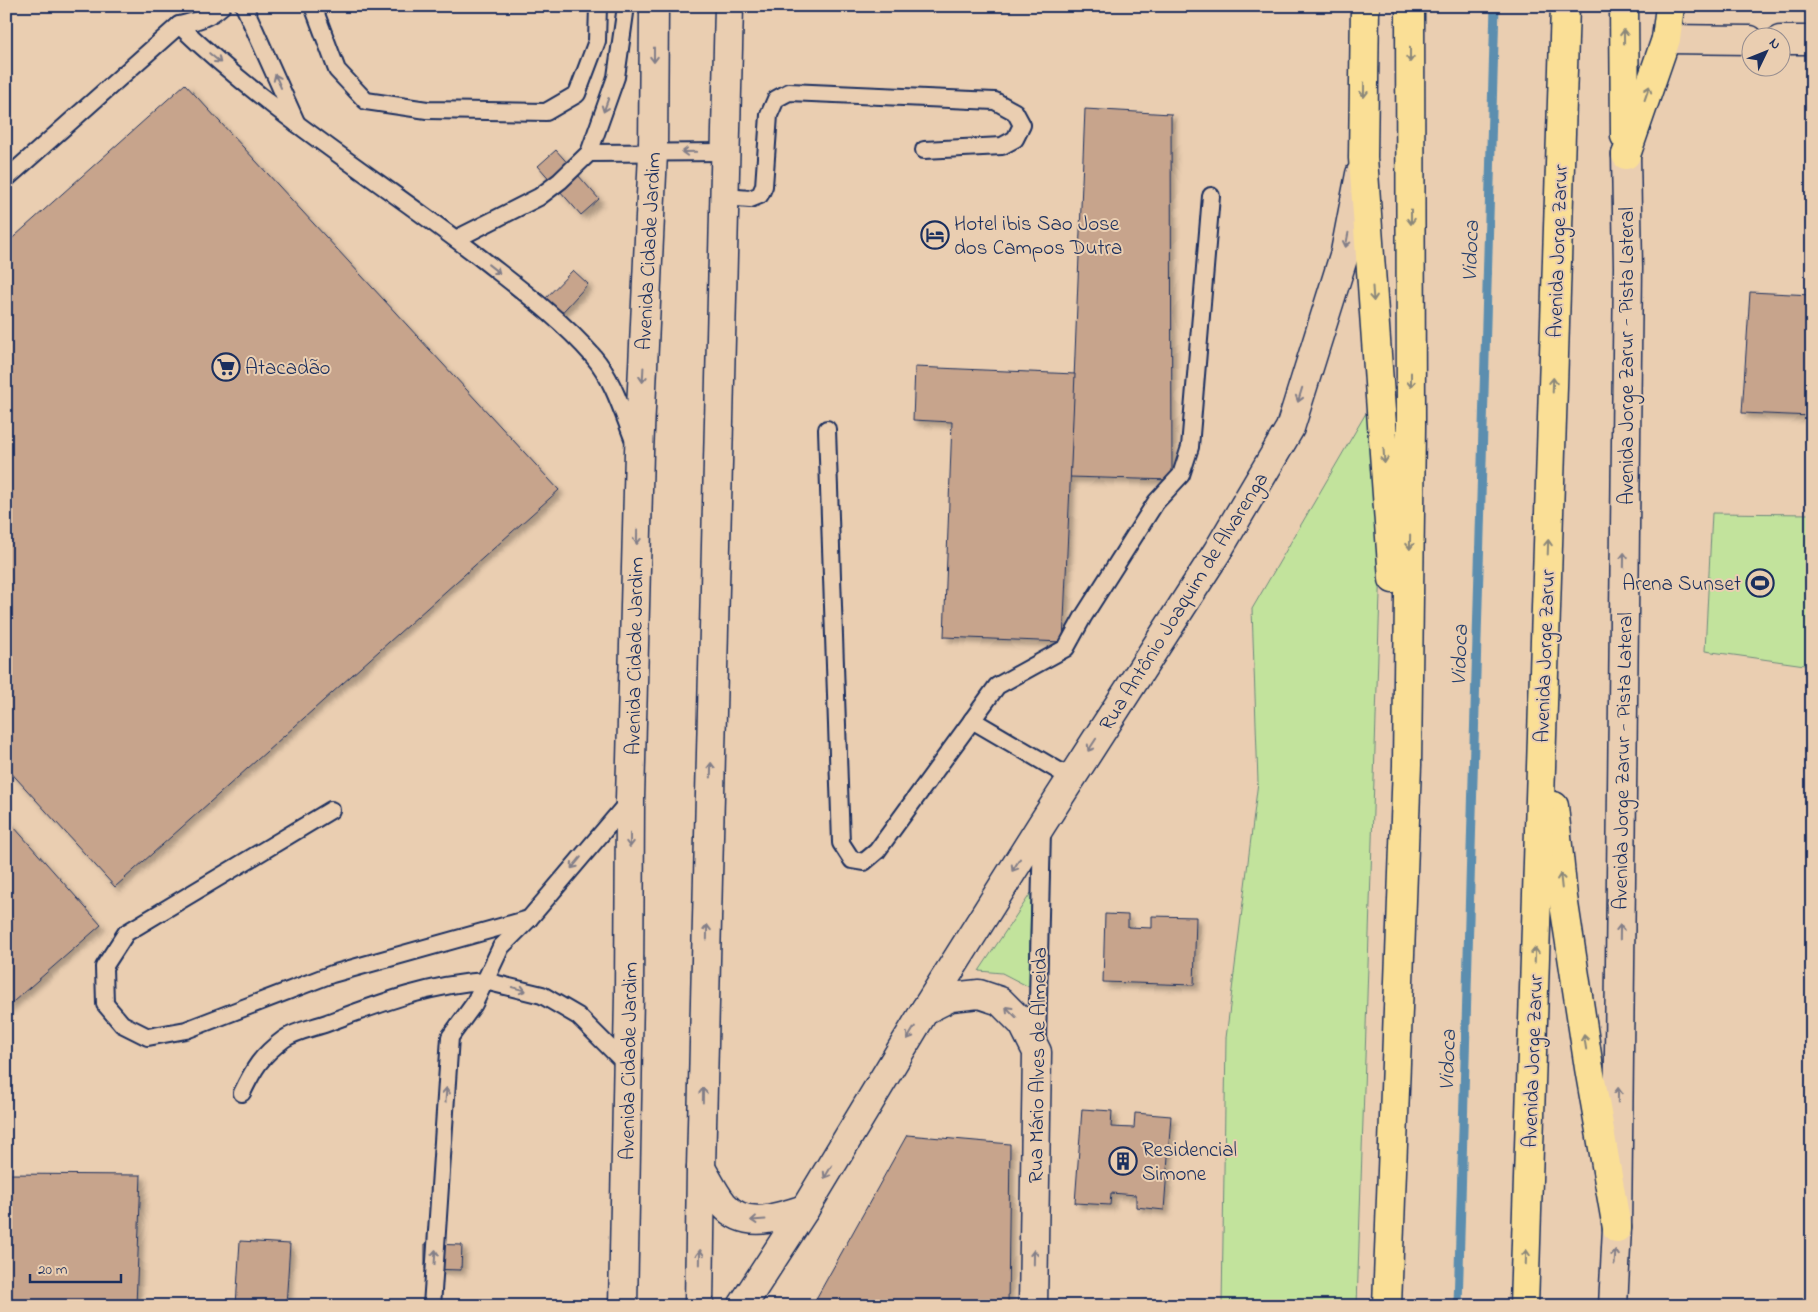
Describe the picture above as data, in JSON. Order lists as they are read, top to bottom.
{
  "streets": {
    "highway": ["Avenida Jorge Zarur"],
    "main road": [
      "Avenida Cidade Jardim",
      "Avenida Jorge Zarur - Pista Lateral",
      "Rua Antônio Joaquim de Alvarenga",
      "Rua Mário Alves de Almeida"
    ]
  },
  "crossings": [
    ["Rua Antônio Joaquim de Alvarenga", "Rua Mário Alves de Almeida"]
  ],
  "one_way": ["Avenida Jorge Zarur - Pista Lateral", "Rua Antônio Joaquim de Alvarenga", "Rua Mário Alves de Almeida"],
  "water": ["Vidoca"],
  "places": {
    "hotel": ["Hotel ibis Sao Jose dos Campos Dutra"],
    "supermarket": ["Atacadão"],
    "sports": ["Arena Sunset"],
    "building": ["Residencial Simone"]
  },
  "scale_bar": "20 m",
  "north": "top right"
}
